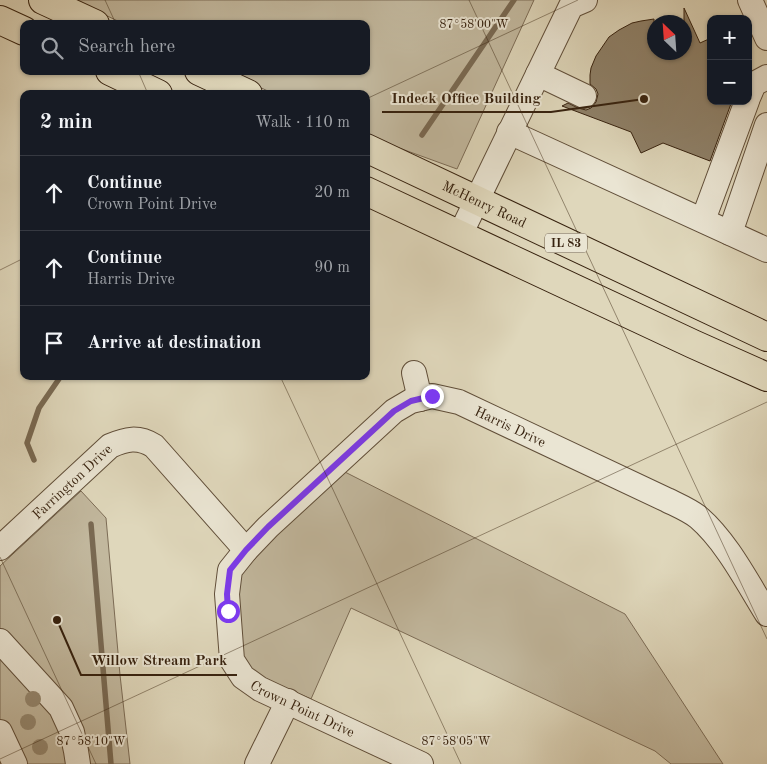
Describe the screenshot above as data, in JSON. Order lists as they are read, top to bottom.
{
  "streets": {
    "main road": ["McHenry Road", "IL 83"],
    "street": ["Harris Drive", "Farrington Drive", "Crown Point Drive"]
  },
  "crossings": [
    ["Harris Drive", "Farrington Drive"],
    ["Harris Drive", "Crown Point Drive"],
    ["Farrington Drive", "Crown Point Drive"]
  ],
  "places": ["Indeck Office Building", "Willow Stream Park"],
  "north": "top left",
  "page": {
    "map_buttons": ["+", "−"],
    "search": "Search here",
    "heading": ["2 min", "Walk · 110 m"],
    "list": [
      ["Continue", "Crown Point Drive", "20 m"],
      ["Continue", "Harris Drive", "90 m"],
      "Arrive at destination"
    ]
  },
  "coordinates": ["87°58'00\"W", "87°58'10\"W", "87°58'05\"W"]
}
